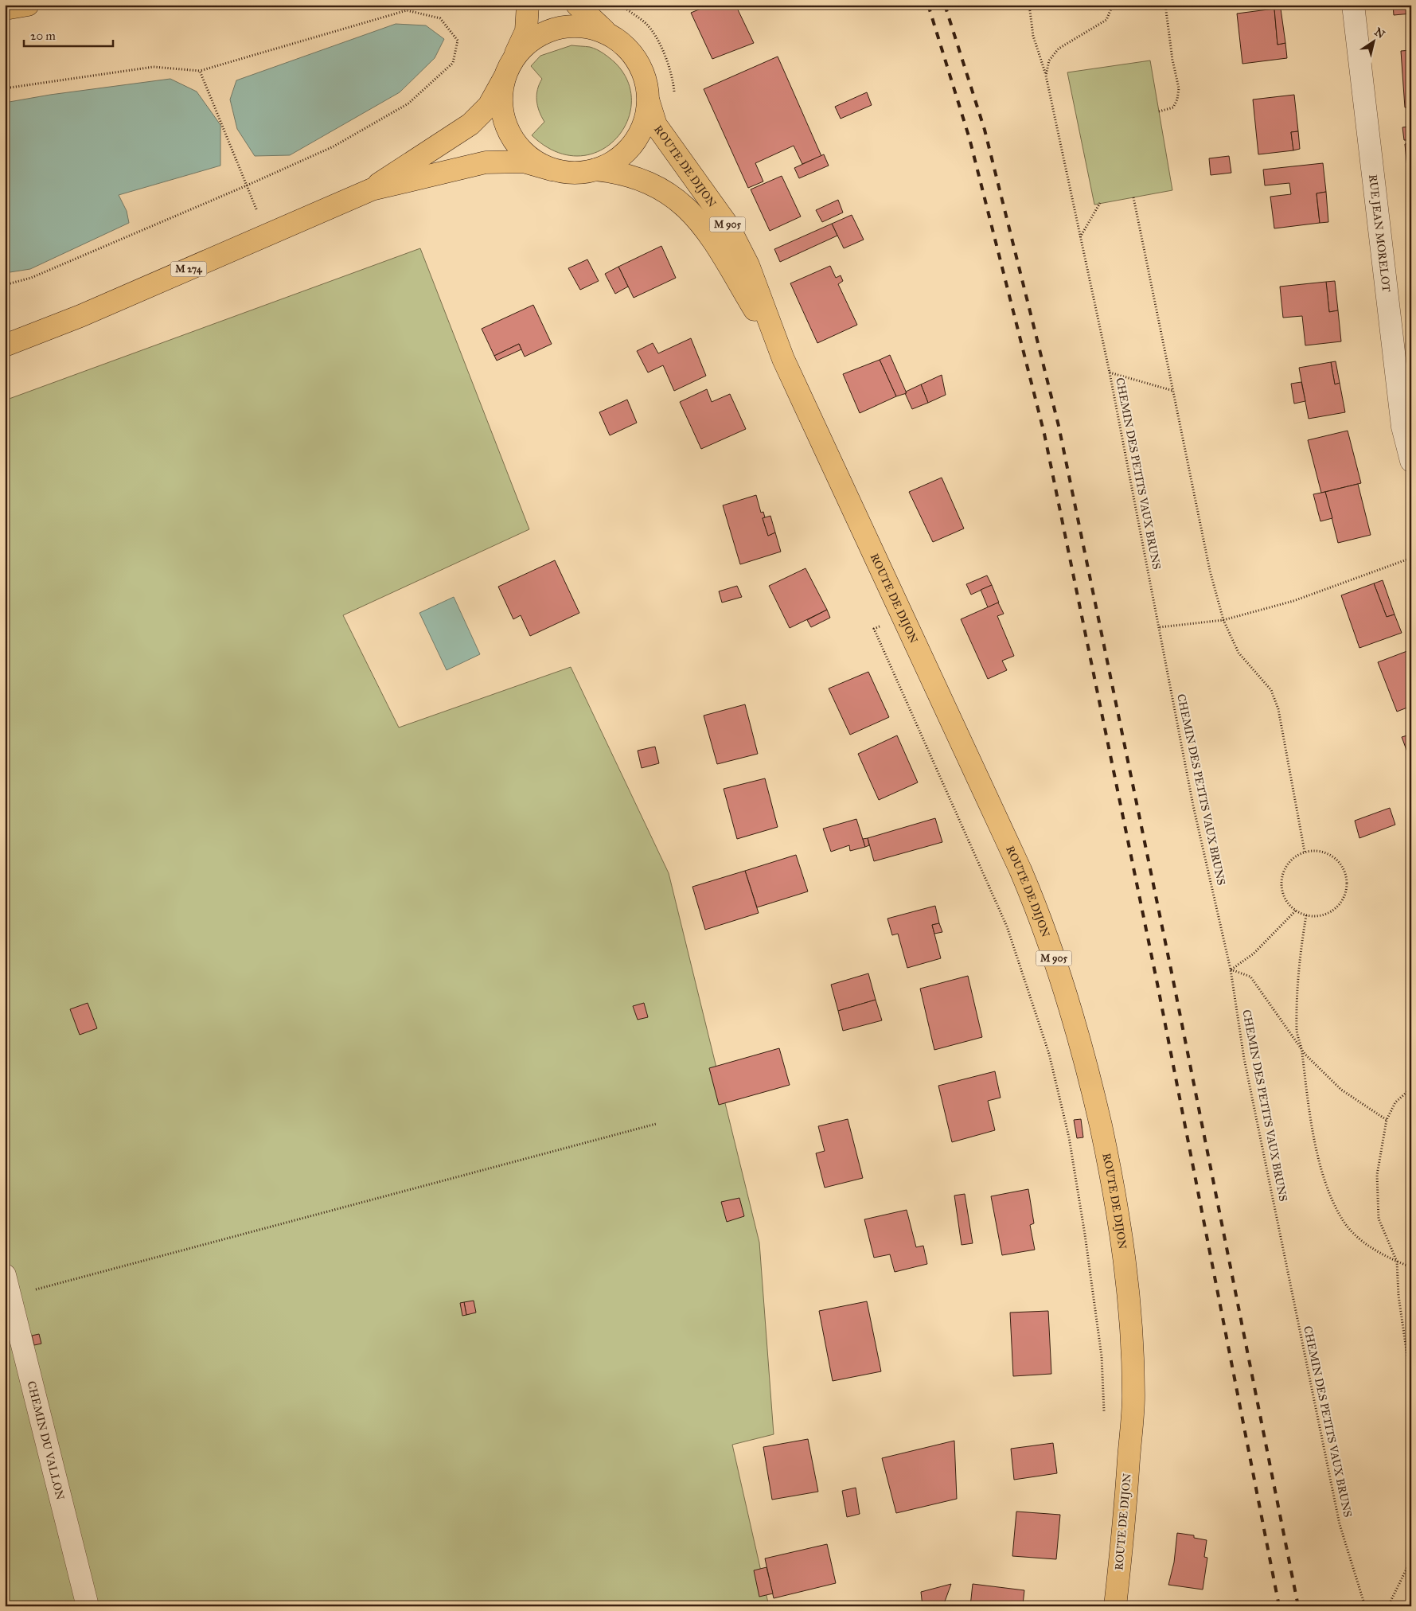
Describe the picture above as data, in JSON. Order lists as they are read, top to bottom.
{
  "streets": {
    "main road": ["ROUTE DE DIJON", "M 905", "M 274"],
    "street": ["RUE JEAN MORELOT", "CHEMIN DU VALLON"],
    "path": ["CHEMIN DES PETITS VAUX BRUNS"]
  },
  "scale_bar": "20 m",
  "north": "top right"
}
